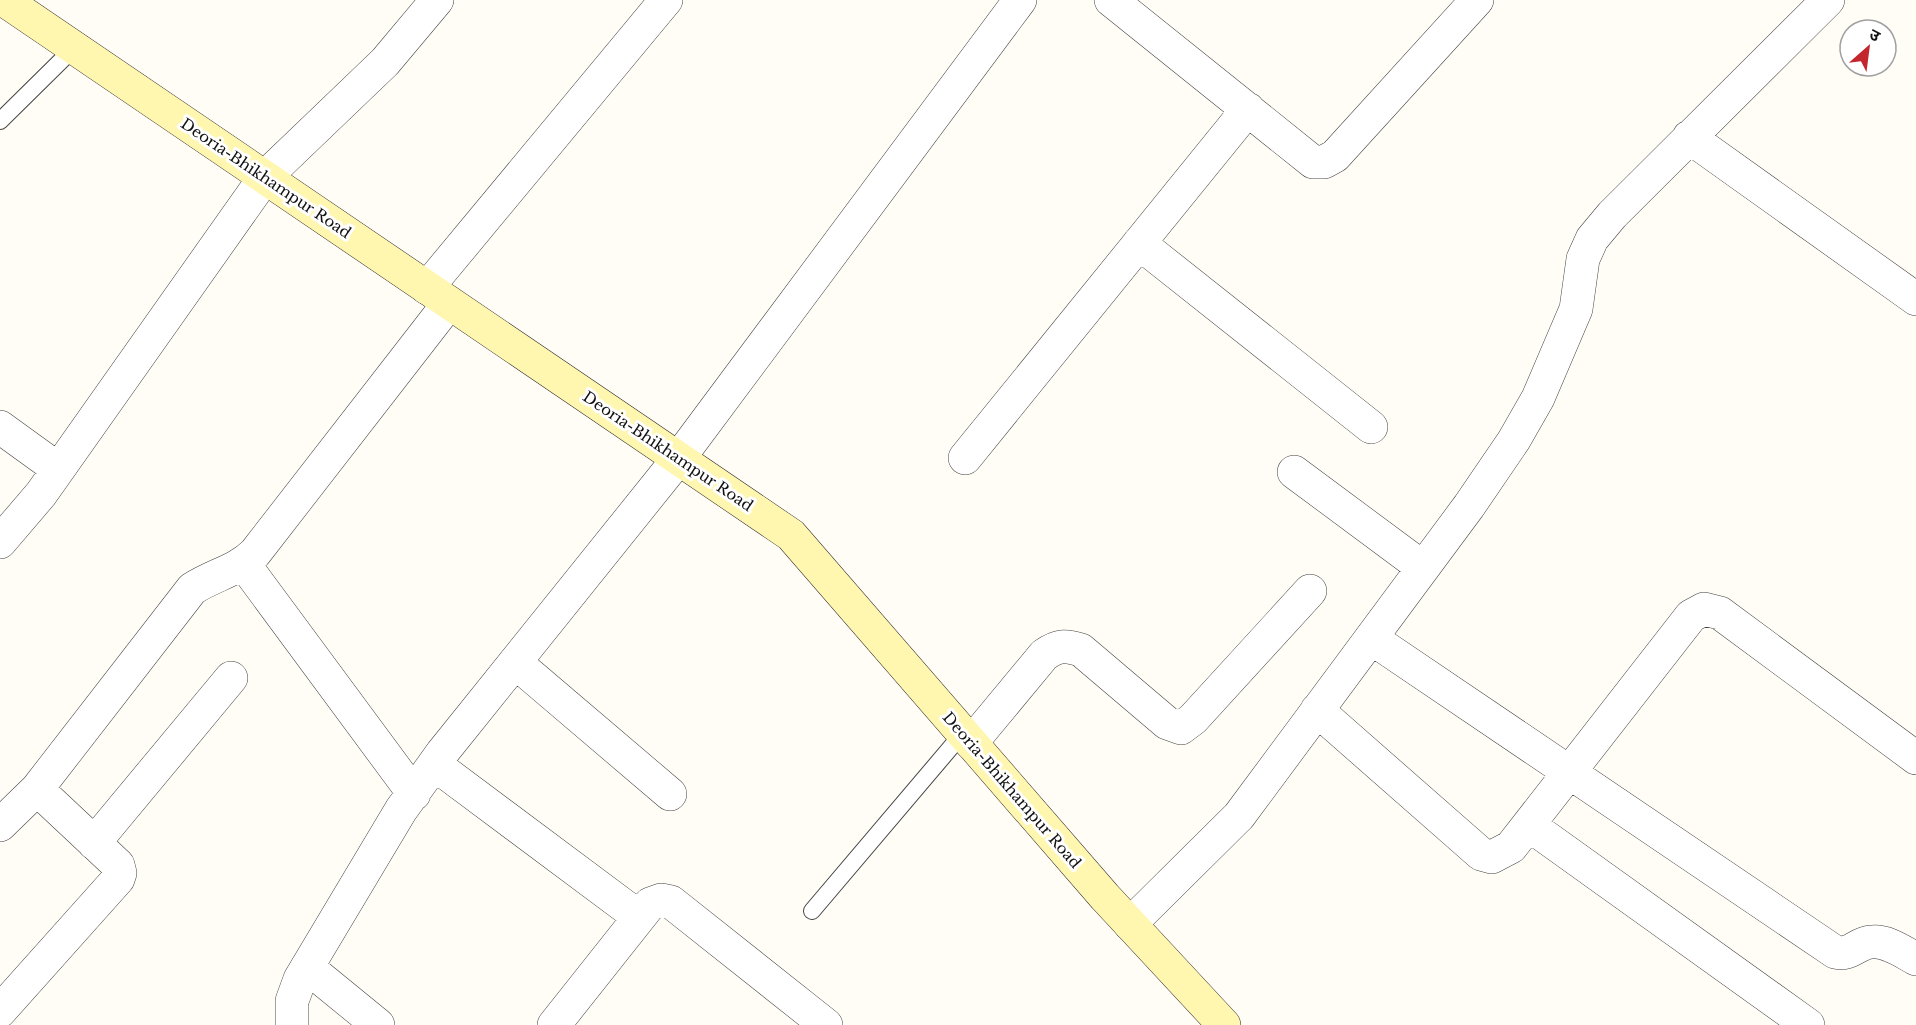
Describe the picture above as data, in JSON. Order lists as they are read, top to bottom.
{
  "streets": {
    "main road": ["Deoria-Bhikhampur Road"]
  },
  "north": "top right"
}
